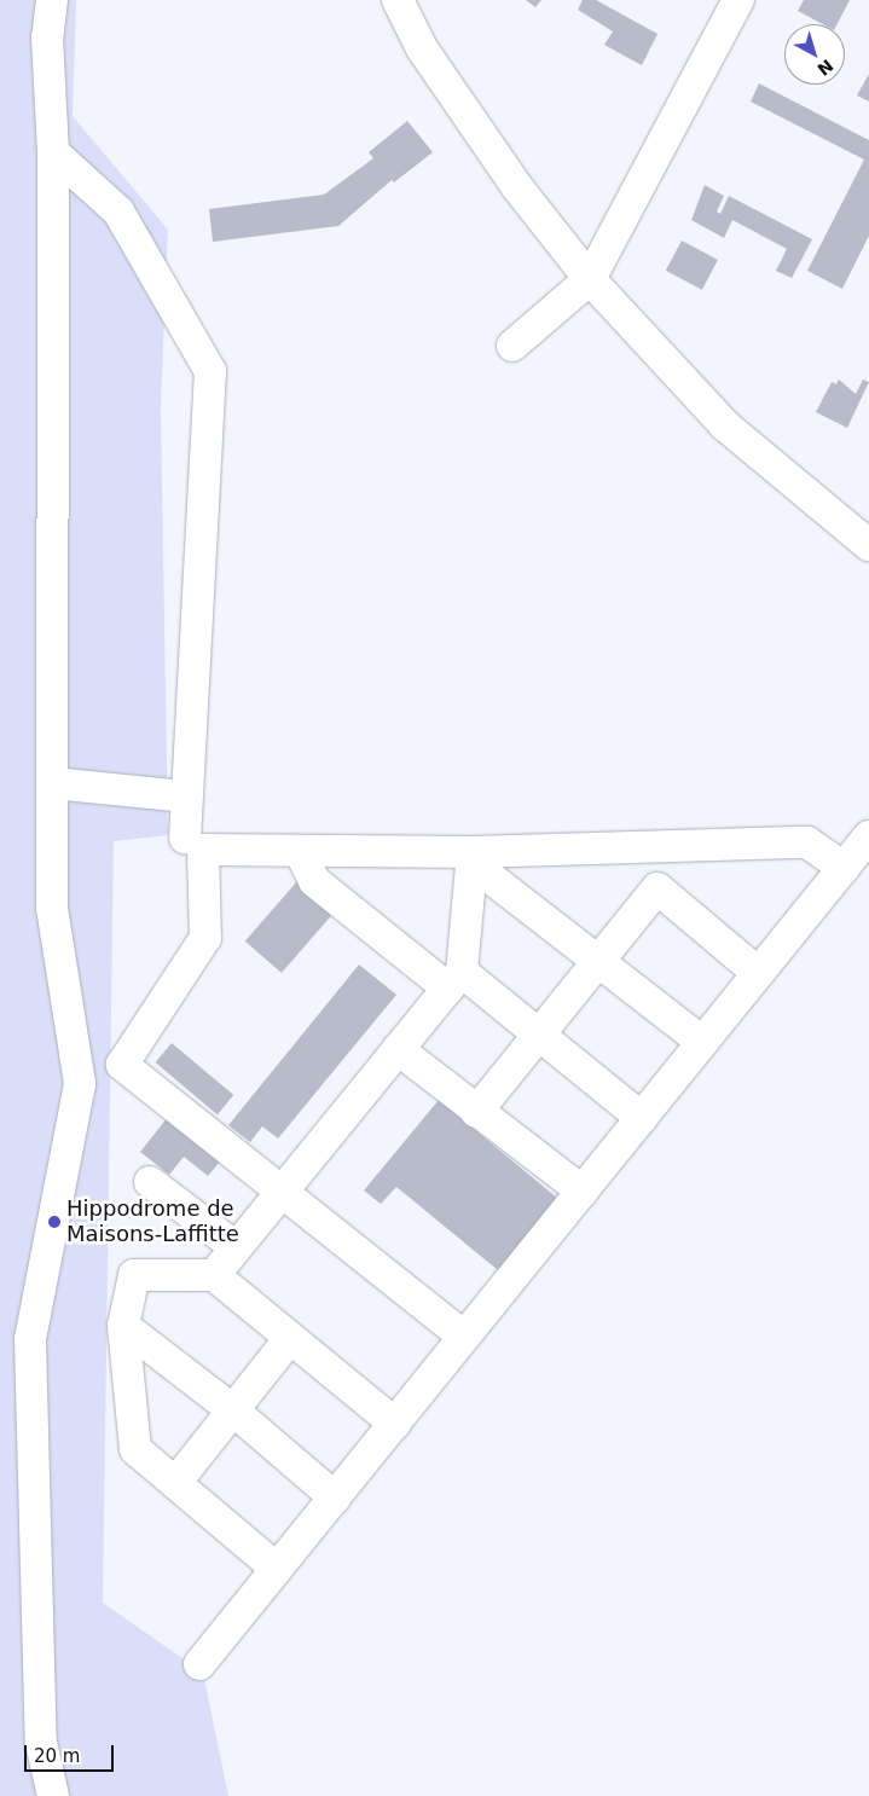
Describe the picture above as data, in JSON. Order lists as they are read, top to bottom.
{
  "places": ["Hippodrome de Maisons-Laffitte"],
  "scale_bar": "20 m",
  "north": "bottom right"
}
